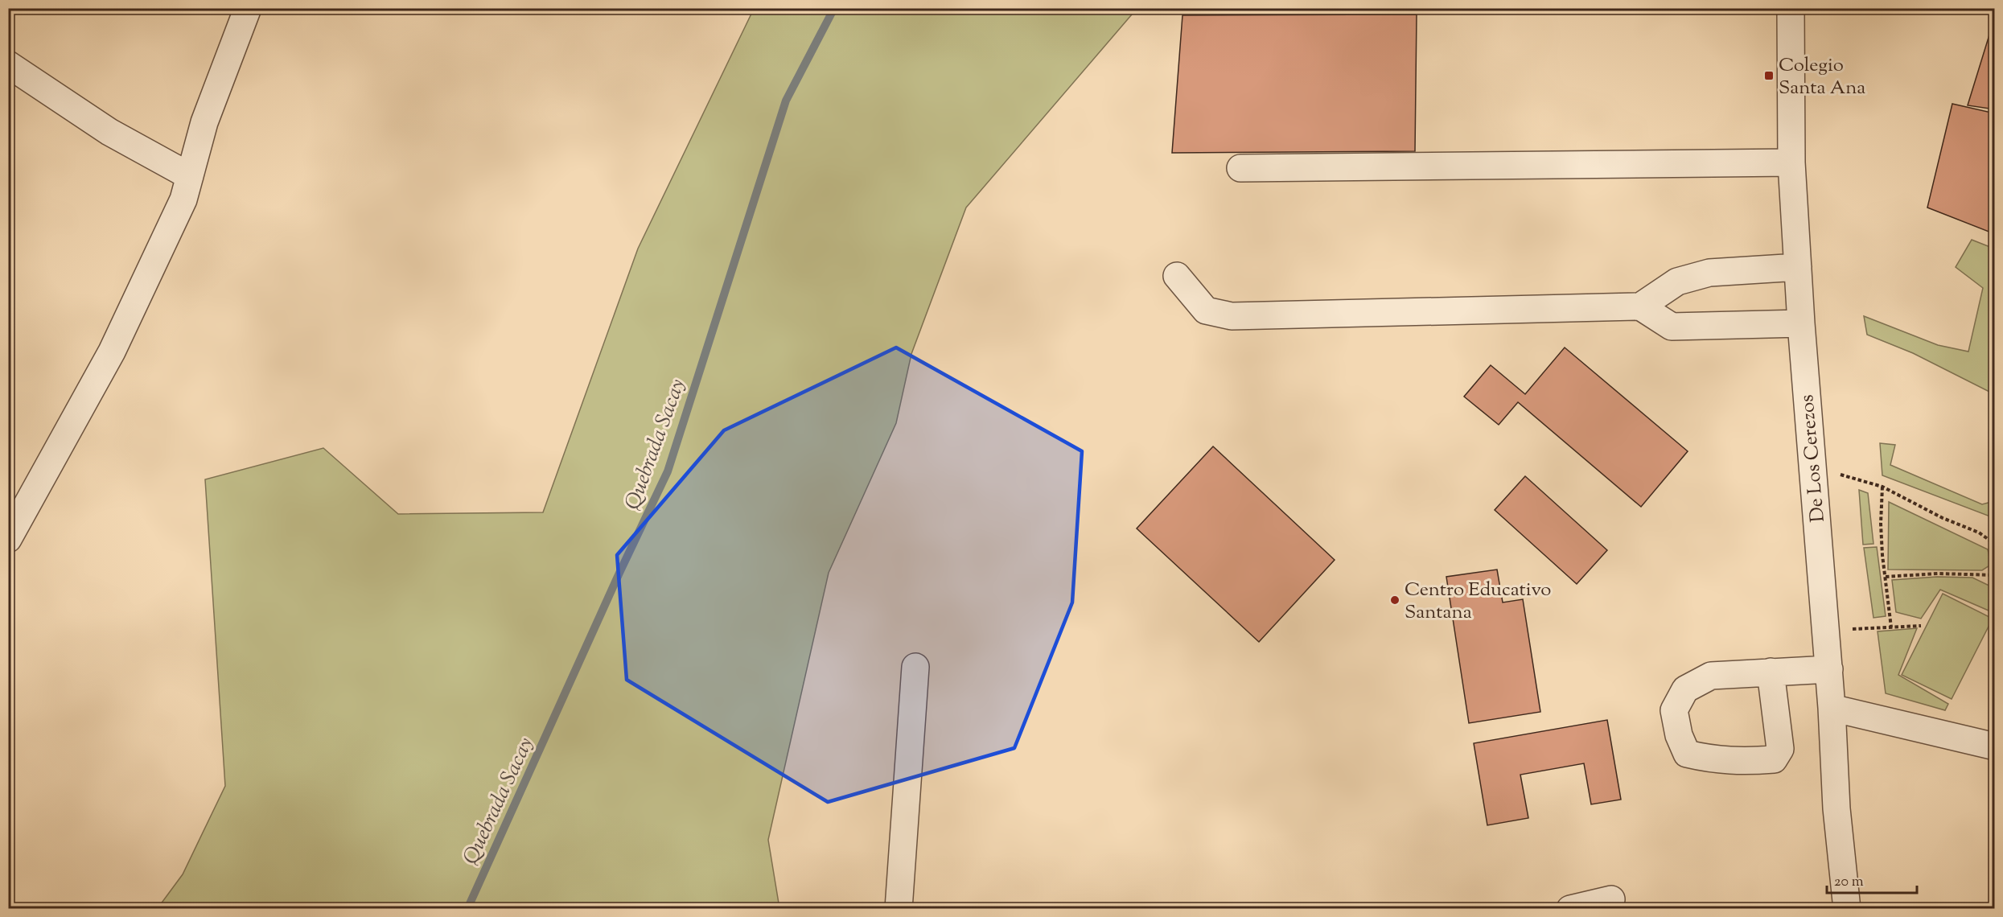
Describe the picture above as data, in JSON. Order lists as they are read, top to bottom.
{
  "streets": {
    "street": ["De Los Cerezos"]
  },
  "water": ["Quebrada Sacay"],
  "places": {
    "transit": ["Colegio Santa Ana"],
    "other": ["Centro Educativo Santana"]
  },
  "scale_bar": "20 m"
}
